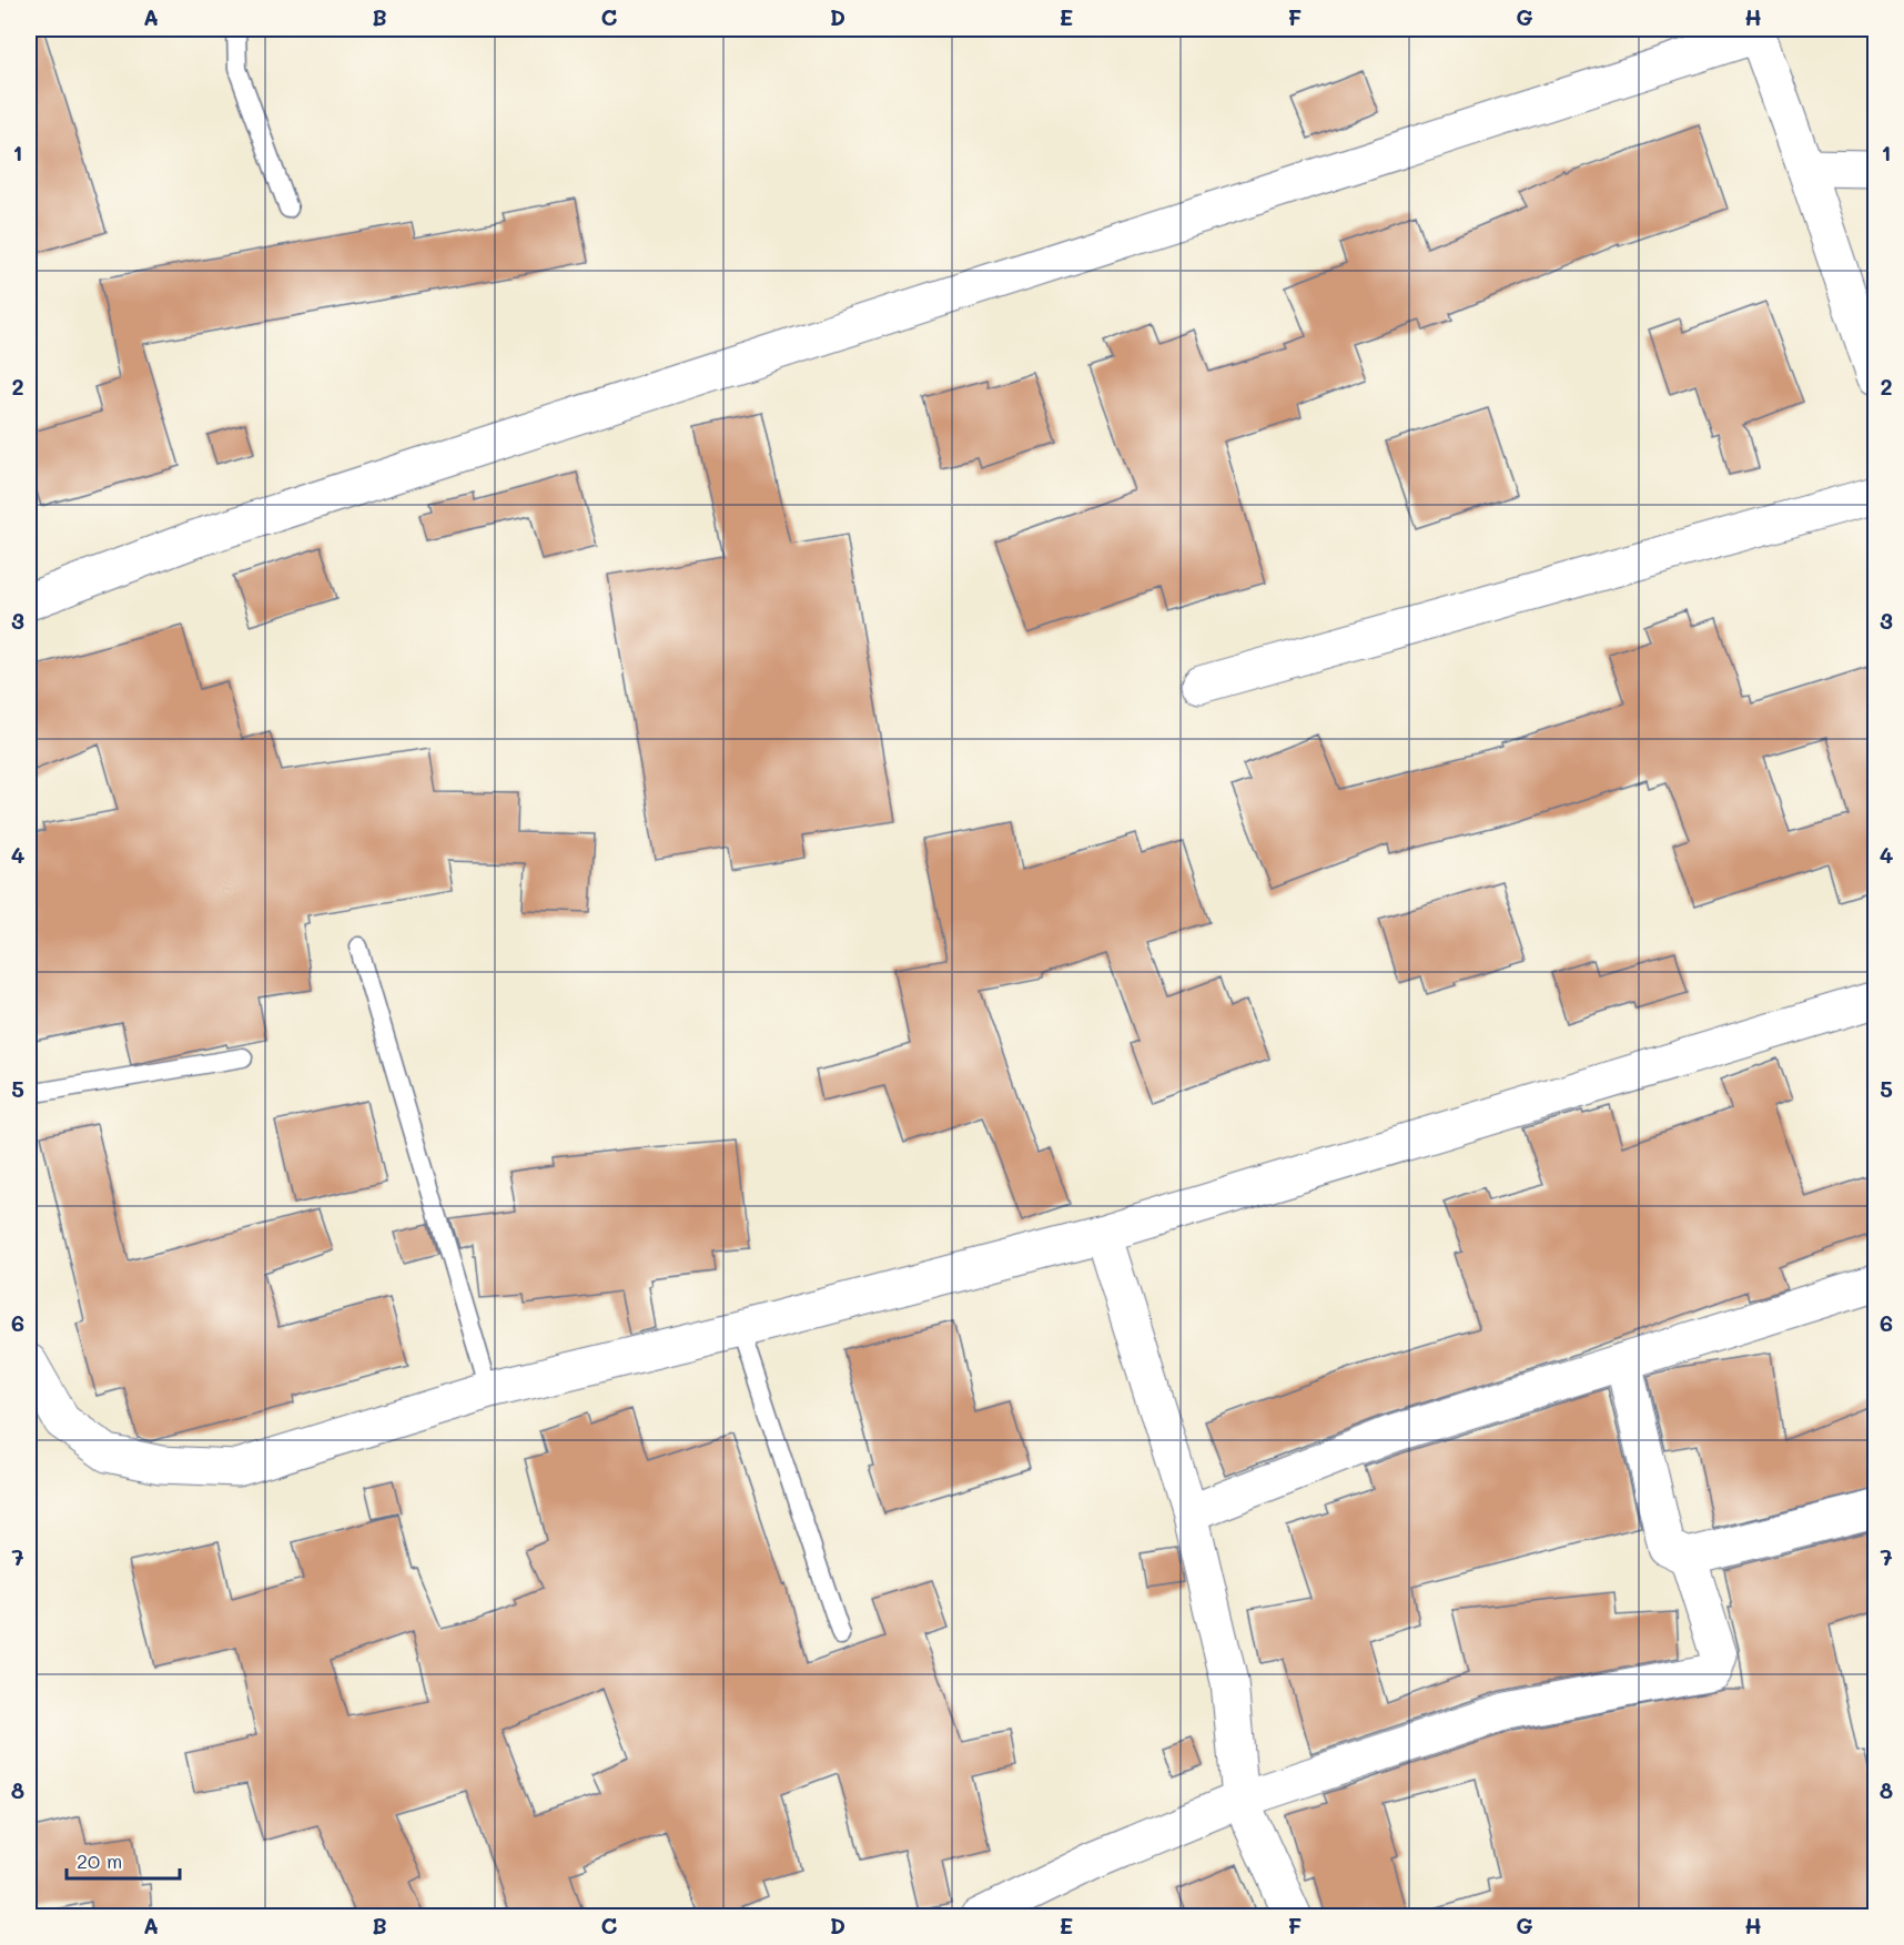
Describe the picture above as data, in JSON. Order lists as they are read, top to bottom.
{
  "scale_bar": "20 m",
  "grid": {
    "columns": [
      "A",
      "B",
      "C",
      "D",
      "E",
      "F",
      "G",
      "H"
    ],
    "rows": [
      "1",
      "2",
      "3",
      "4",
      "5",
      "6",
      "7",
      "8"
    ]
  }
}
